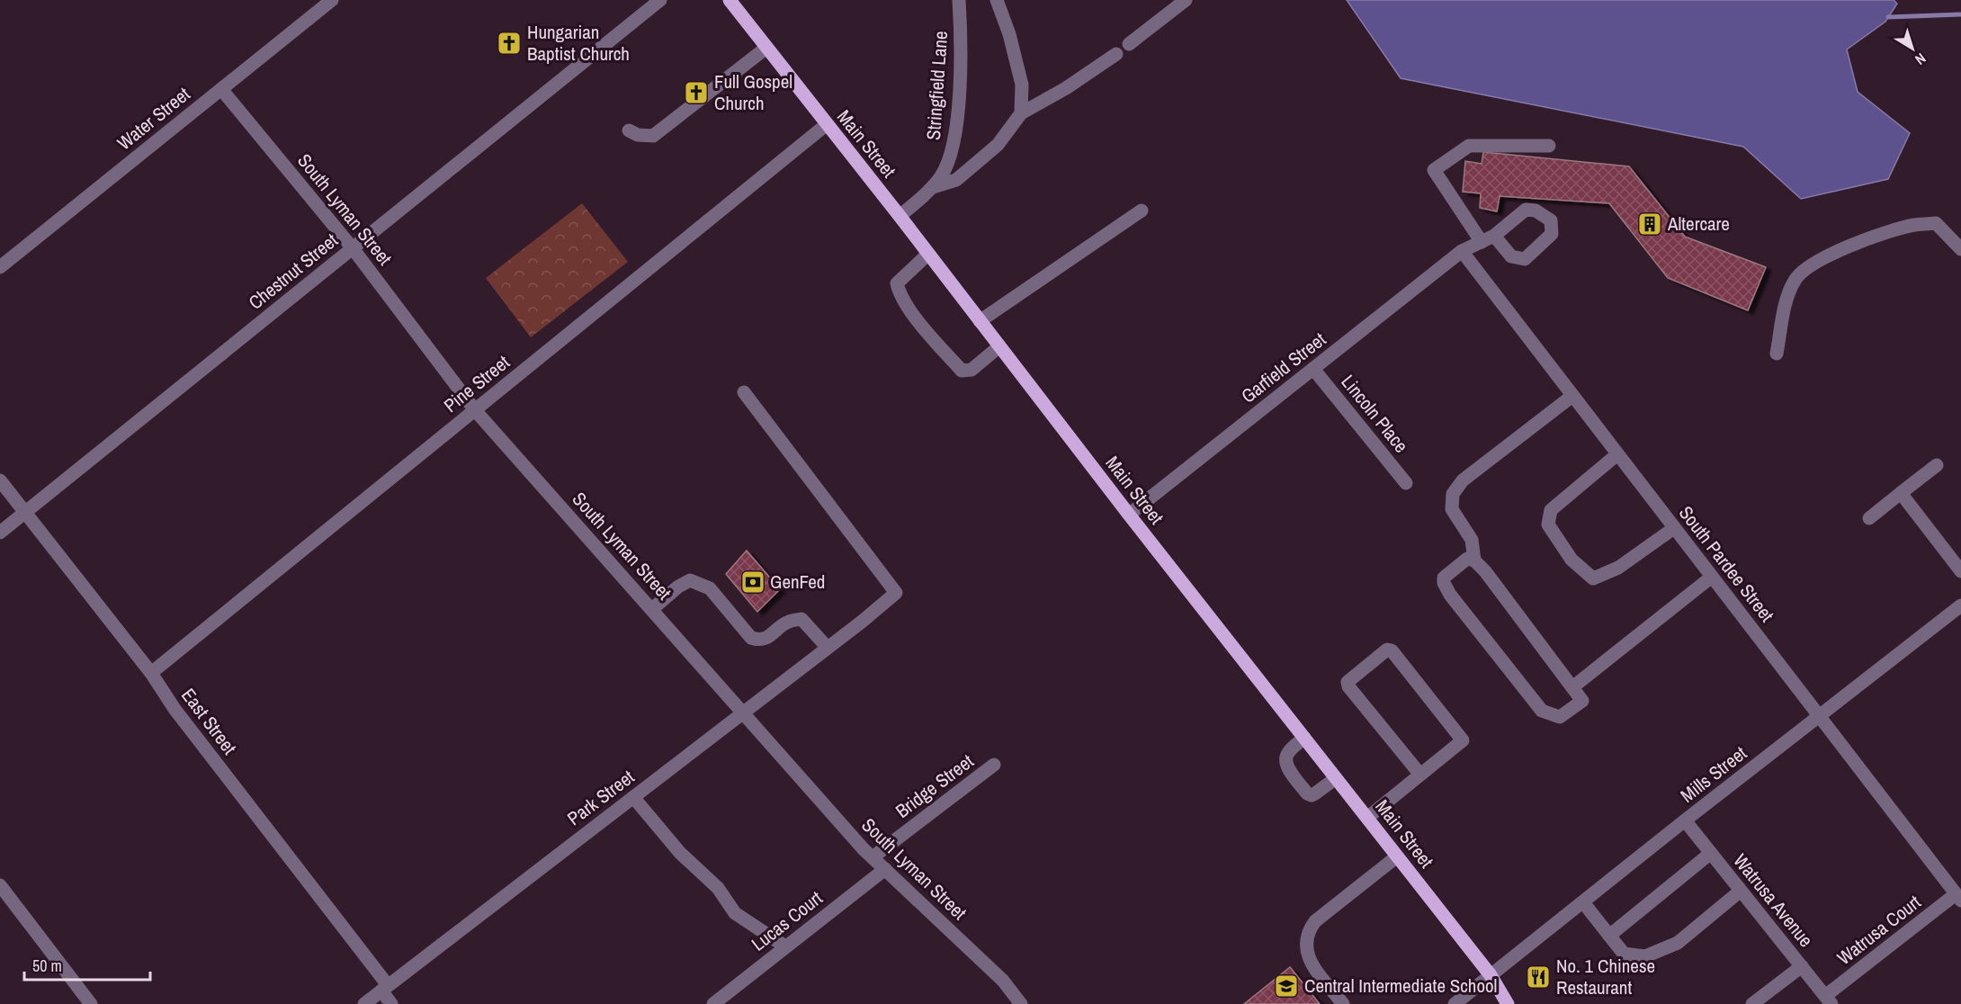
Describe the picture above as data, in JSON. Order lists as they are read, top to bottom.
{
  "streets": {
    "main road": ["Main Street"],
    "street": [
      "Stringfield Lane",
      "Water Street",
      "South Lyman Street",
      "Chestnut Street",
      "Garfield Street",
      "Pine Street",
      "Lincoln Place",
      "South Pardee Street",
      "East Street",
      "Mills Street",
      "Bridge Street",
      "Park Street",
      "Watrusa Avenue",
      "Lucas Court",
      "Watrusa Court"
    ]
  },
  "crossings": [
    ["Stringfield Lane", "Main Street"],
    ["Water Street", "South Lyman Street"],
    ["Main Street", "Garfield Street"],
    ["Main Street", "Pine Street"],
    ["Main Street", "Mills Street"],
    ["South Lyman Street", "Chestnut Street"],
    ["South Lyman Street", "Pine Street"],
    ["South Lyman Street", "Bridge Street"],
    ["South Lyman Street", "Park Street"],
    ["South Lyman Street", "Lucas Court"],
    ["Chestnut Street", "East Street"],
    ["Garfield Street", "Lincoln Place"],
    ["Garfield Street", "South Pardee Street"],
    ["Pine Street", "East Street"],
    ["South Pardee Street", "Mills Street"],
    ["South Pardee Street", "Watrusa Court"],
    ["East Street", "Park Street"],
    ["Mills Street", "Watrusa Avenue"],
    ["Watrusa Avenue", "Watrusa Court"]
  ],
  "places": {
    "church": ["Hungarian Baptist Church", "Full Gospel Church"],
    "building": ["Altercare"],
    "bank": ["GenFed"],
    "restaurant": ["No. 1 Chinese Restaurant"],
    "school or university": ["Central Intermediate School"]
  },
  "scale_bar": "50 m",
  "north": "bottom right"
}
